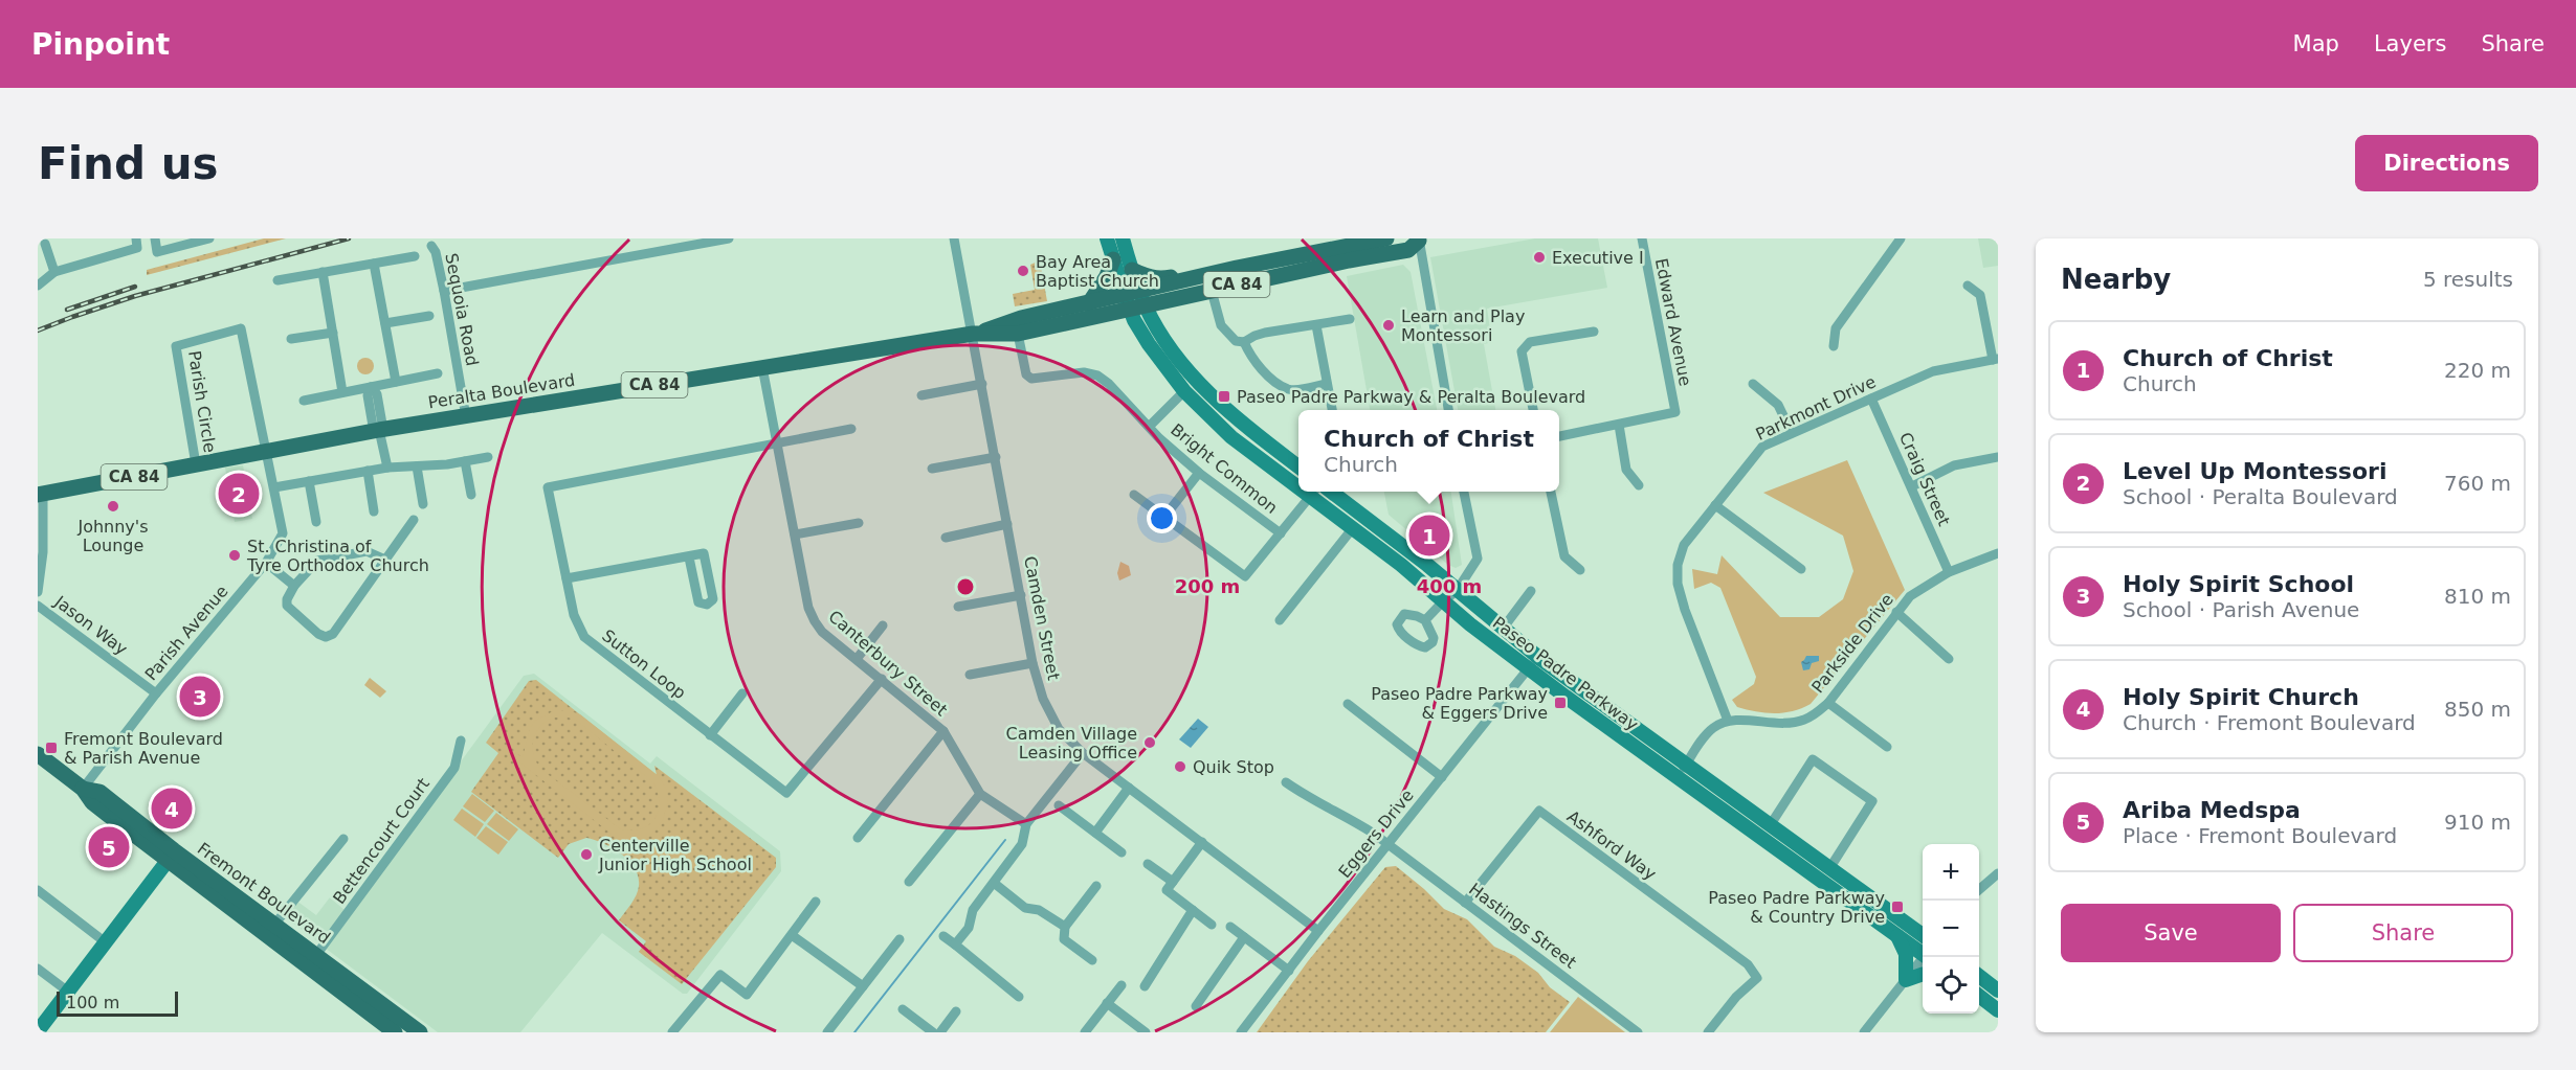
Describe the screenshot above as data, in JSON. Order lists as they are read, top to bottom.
{
  "streets": {
    "main road": [
      "CA 84",
      "Peralta Boulevard",
      "Paseo Padre Parkway",
      "Fremont Boulevard"
    ],
    "street": [
      "Sequoia Road",
      "Edward Avenue",
      "Parish Circle",
      "Parkmont Drive",
      "Bright Common",
      "Craig Street",
      "Camden Street",
      "Jason Way",
      "Parish Avenue",
      "Parkside Drive",
      "Canterbury Street",
      "Sutton Loop",
      "Eggers Drive",
      "Bettencourt Court",
      "Ashford Way",
      "Hastings Street"
    ]
  },
  "crossings": [
    ["Sequoia Road", "Peralta Boulevard"],
    ["Peralta Boulevard", "Parish Circle"],
    ["Peralta Boulevard", "Bright Common"],
    ["Peralta Boulevard", "Camden Street"],
    ["Peralta Boulevard", "Parish Avenue"],
    ["Peralta Boulevard", "Canterbury Street"],
    ["Peralta Boulevard", "Paseo Padre Parkway"],
    ["Parish Circle", "Parish Avenue"],
    ["Parkmont Drive", "Craig Street"],
    ["Parkmont Drive", "Parkside Drive"],
    ["Craig Street", "Parkside Drive"],
    ["Camden Street", "Eggers Drive"],
    ["Jason Way", "Parish Avenue"],
    ["Parish Avenue", "Fremont Boulevard"],
    ["Canterbury Street", "Sutton Loop"],
    ["Paseo Padre Parkway", "Eggers Drive"],
    ["Eggers Drive", "Hastings Street"],
    ["Bettencourt Court", "Fremont Boulevard"],
    ["Ashford Way", "Hastings Street"]
  ],
  "places": {
    "other": [
      "Executive I",
      "Bay Area Baptist Church",
      "Learn and Play Montessori",
      "Johnny's Lounge",
      "St. Christina of Tyre Orthodox Church",
      "Camden Village Leasing Office",
      "Quik Stop",
      "Centerville Junior High School"
    ],
    "transit": [
      "Paseo Padre Parkway & Peralta Boulevard",
      "Paseo Padre Parkway & Eggers Drive",
      "Fremont Boulevard & Parish Avenue",
      "Paseo Padre Parkway & Country Drive"
    ]
  },
  "scale_bar": "100 m",
  "page": {
    "header": "Pinpoint",
    "nav": ["Map", "Layers", "Share"],
    "buttons": [
      "Directions",
      ["Save", "Share"]
    ],
    "title": "Find us",
    "heading": ["Nearby", "5 results"],
    "list": [
      {
        "mark": "1",
        "name": "Church of Christ",
        "note": "Church",
        "value": "220 m"
      },
      {
        "mark": "2",
        "name": "Level Up Montessori",
        "note": "School · Peralta Boulevard",
        "value": "760 m"
      },
      {
        "mark": "3",
        "name": "Holy Spirit School",
        "note": "School · Parish Avenue",
        "value": "810 m"
      },
      {
        "mark": "4",
        "name": "Holy Spirit Church",
        "note": "Church · Fremont Boulevard",
        "value": "850 m"
      },
      {
        "mark": "5",
        "name": "Ariba Medspa",
        "note": "Place · Fremont Boulevard",
        "value": "910 m"
      }
    ],
    "popup": ["Church of Christ", "Church"],
    "pins": [
      "2",
      "1",
      "3",
      "4",
      "5"
    ],
    "map_buttons": ["+", "−"],
    "scale": "100 m"
  },
  "rings": ["200 m", "400 m"]
}
